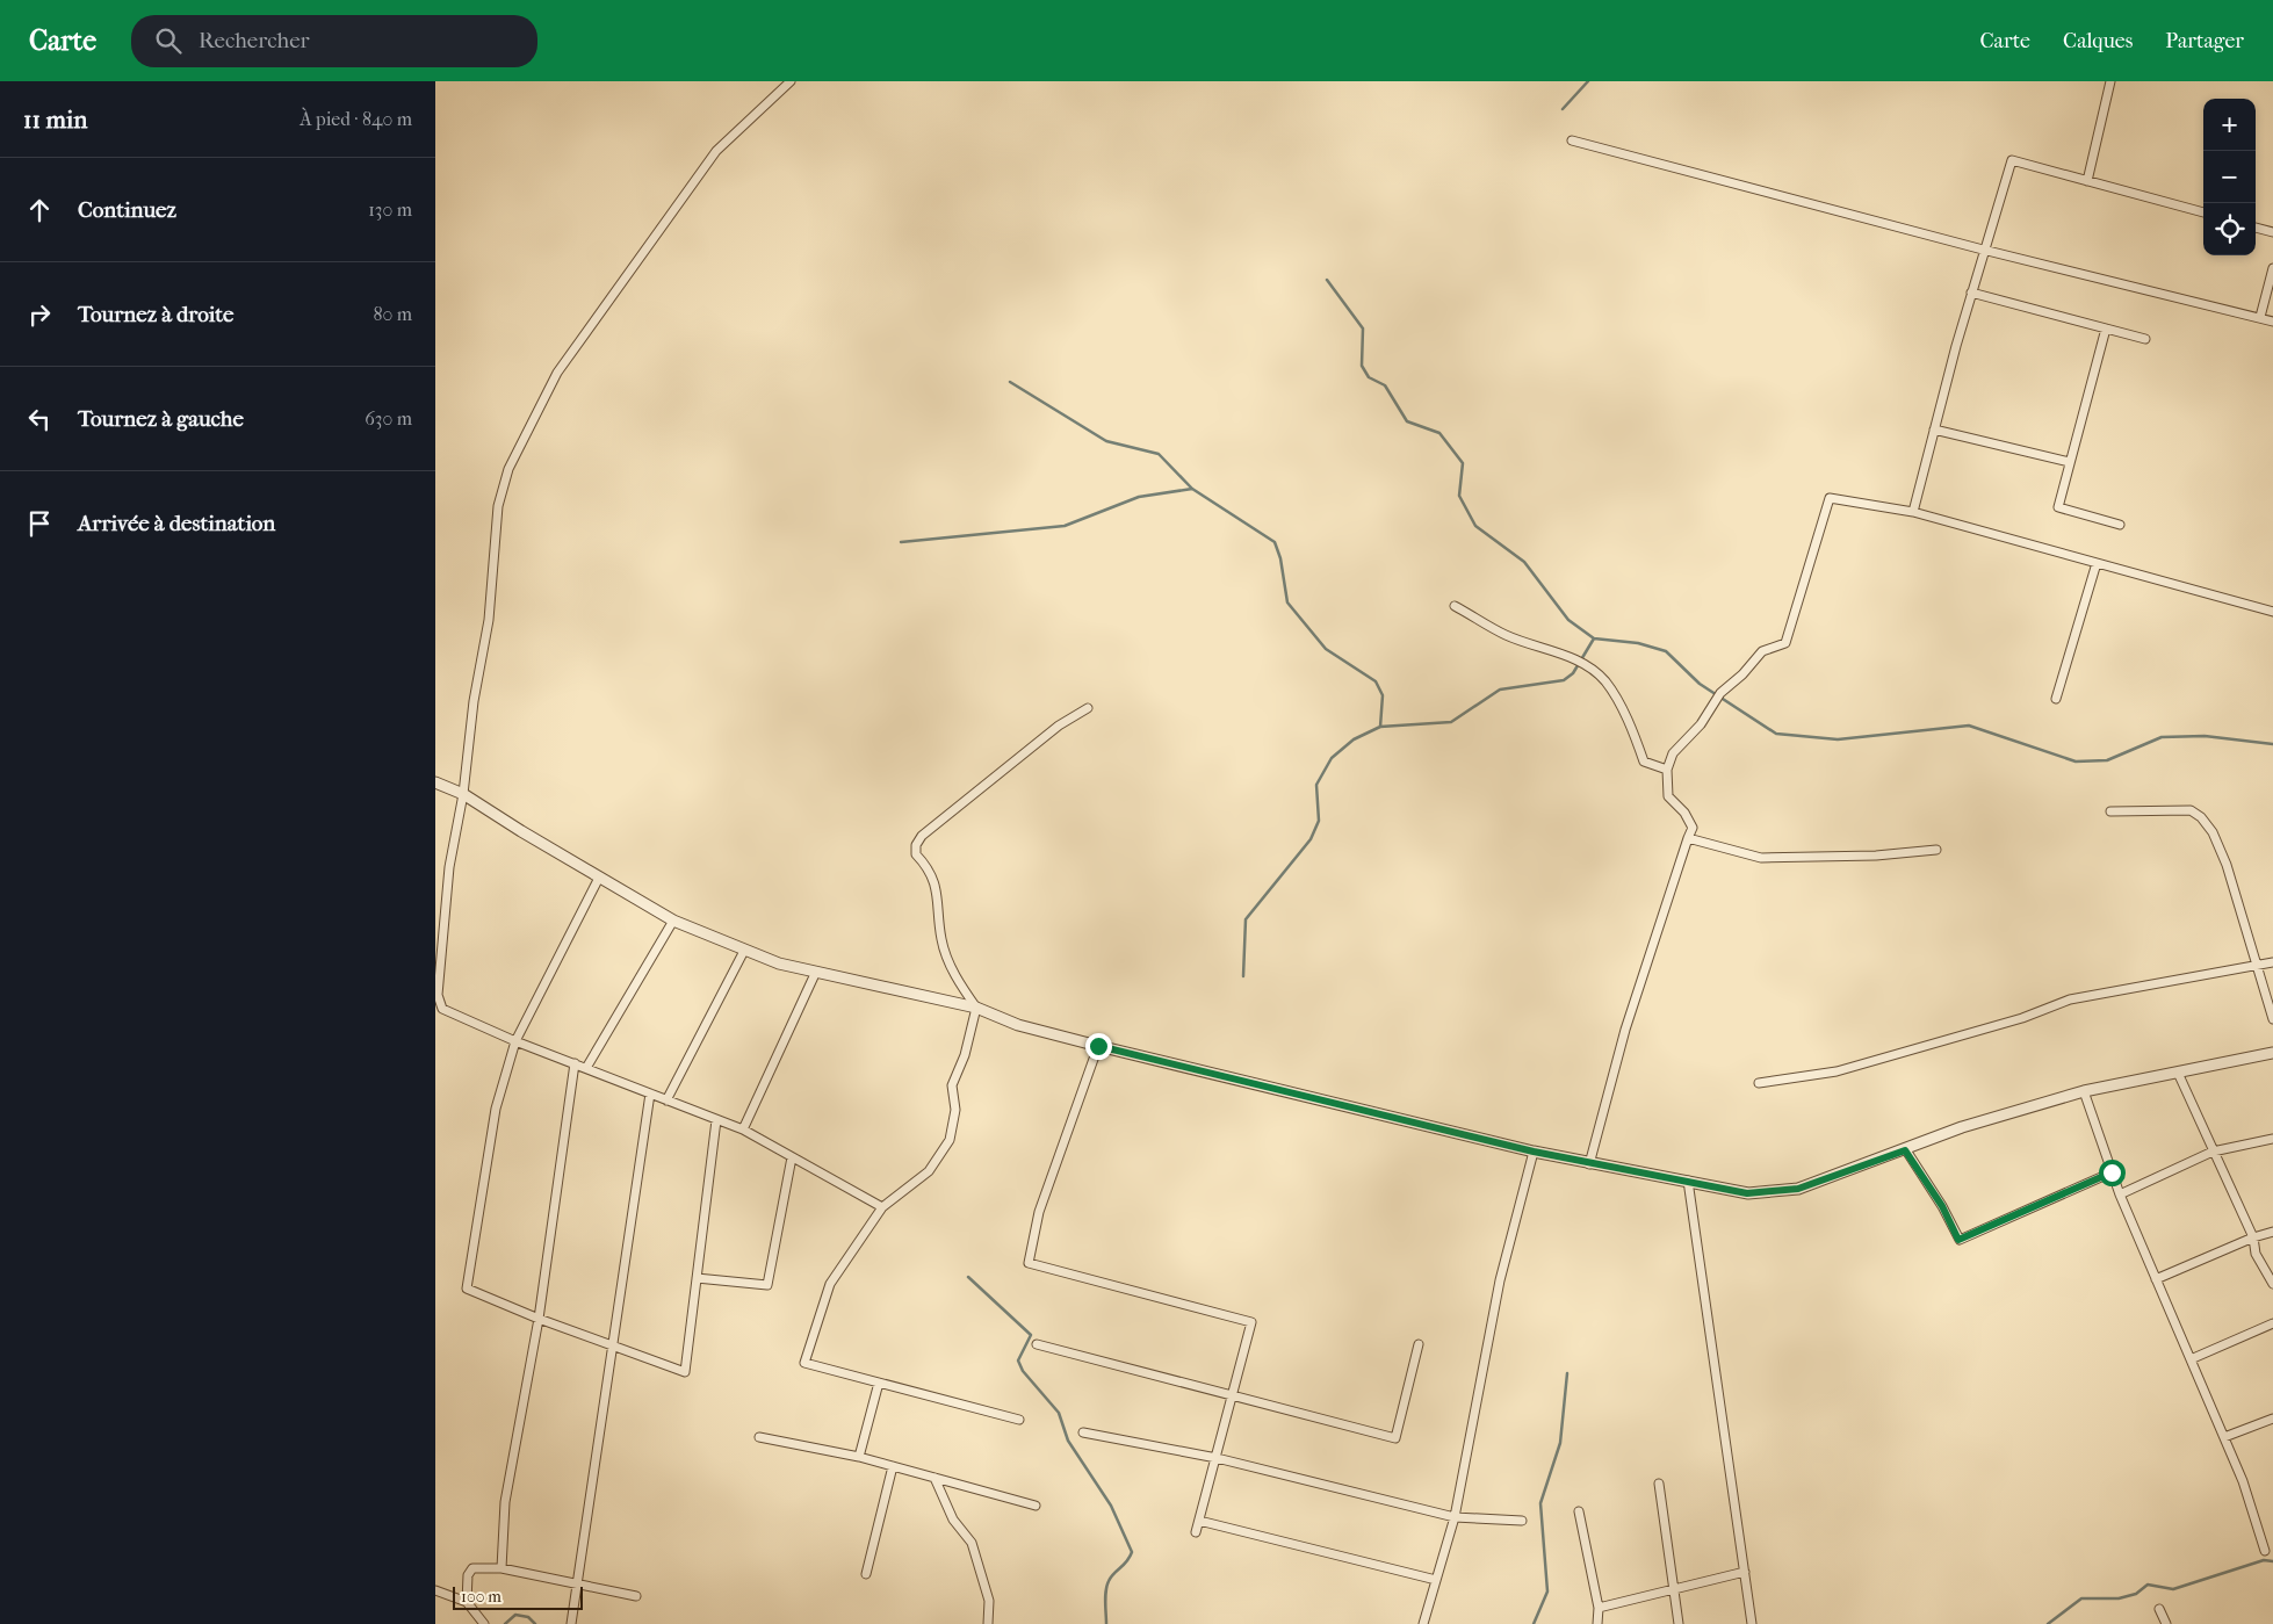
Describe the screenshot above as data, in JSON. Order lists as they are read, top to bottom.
{
  "scale_bar": "100 m",
  "page": {
    "header": "Carte",
    "search": "Rechercher",
    "nav": ["Carte", "Calques", "Partager"],
    "heading": ["11 min", "À pied · 840 m"],
    "map_buttons": ["+", "−"],
    "list": [
      ["Continuez", "130 m"],
      ["Tournez à droite", "80 m"],
      ["Tournez à gauche", "630 m"],
      "Arrivée à destination"
    ],
    "scale": "100 m"
  }
}
